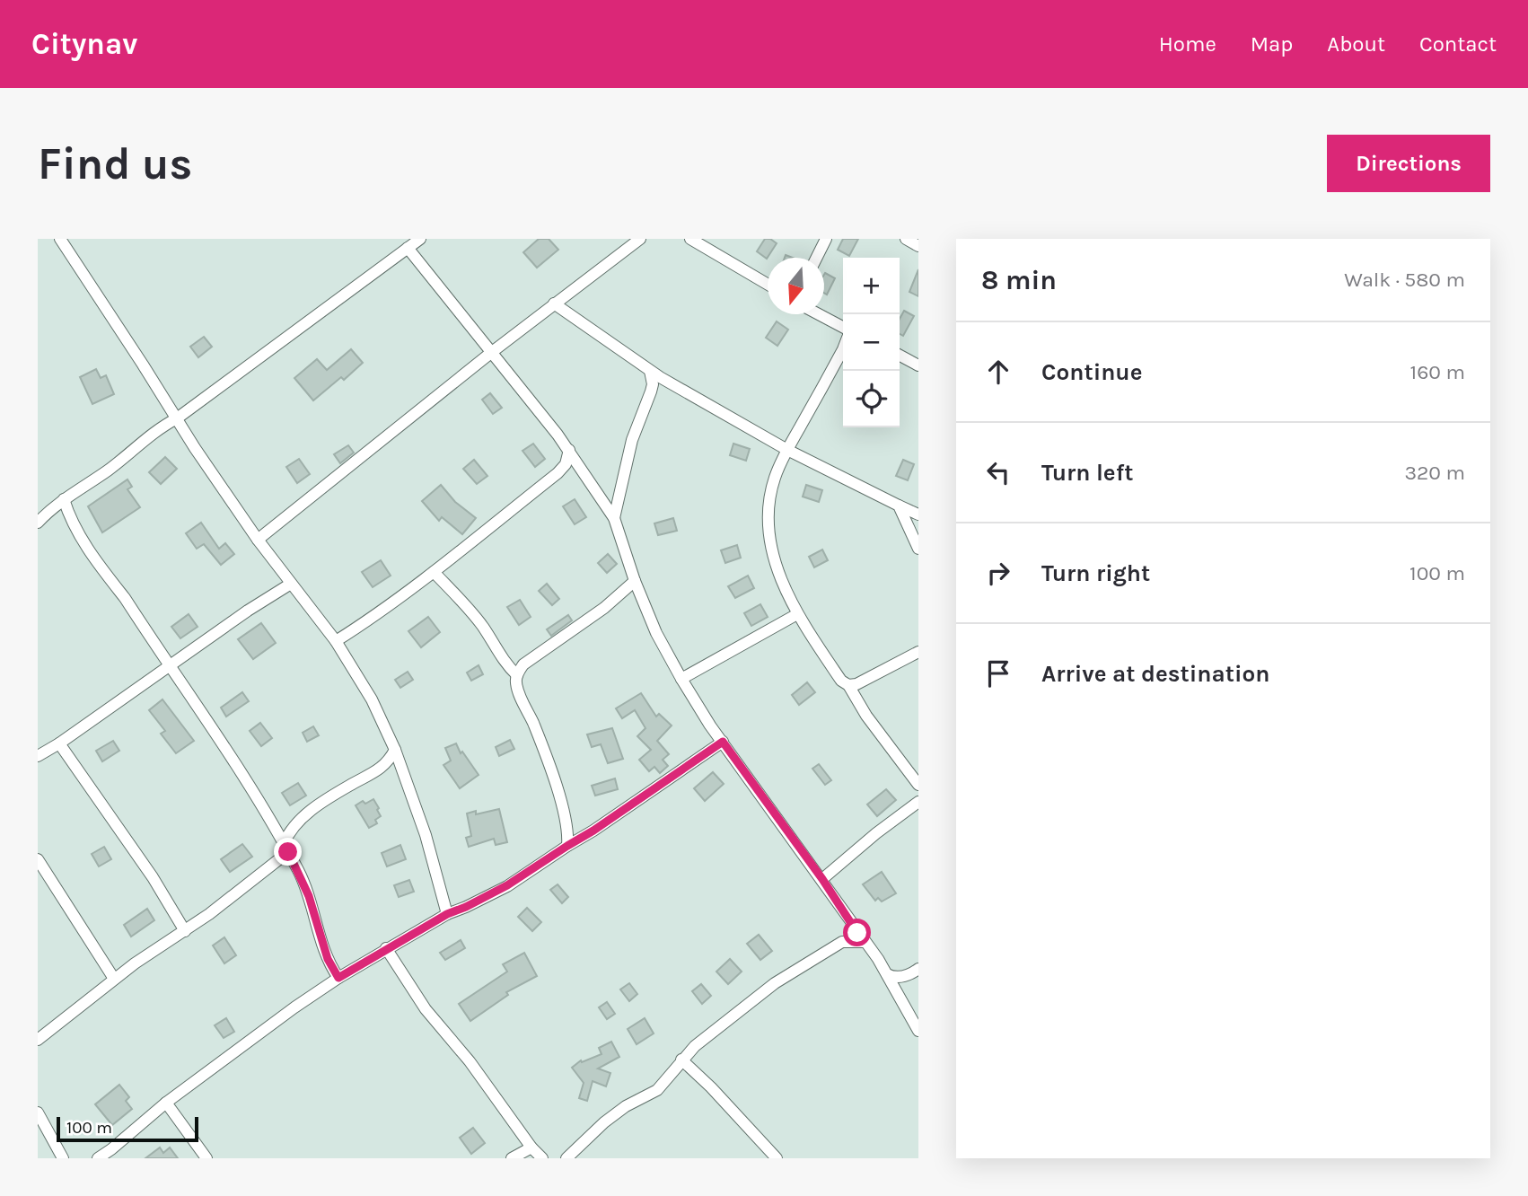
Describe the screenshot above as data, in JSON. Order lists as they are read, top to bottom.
{
  "scale_bar": "100 m",
  "north": "bottom",
  "page": {
    "header": "Citynav",
    "nav": [
      "Home",
      "Map",
      "About",
      "Contact"
    ],
    "buttons": "Directions",
    "title": "Find us",
    "heading": ["8 min", "Walk · 580 m"],
    "map_buttons": ["+", "−"],
    "list": [
      ["Continue", "160 m"],
      ["Turn left", "320 m"],
      ["Turn right", "100 m"],
      "Arrive at destination"
    ],
    "scale": "100 m"
  }
}
